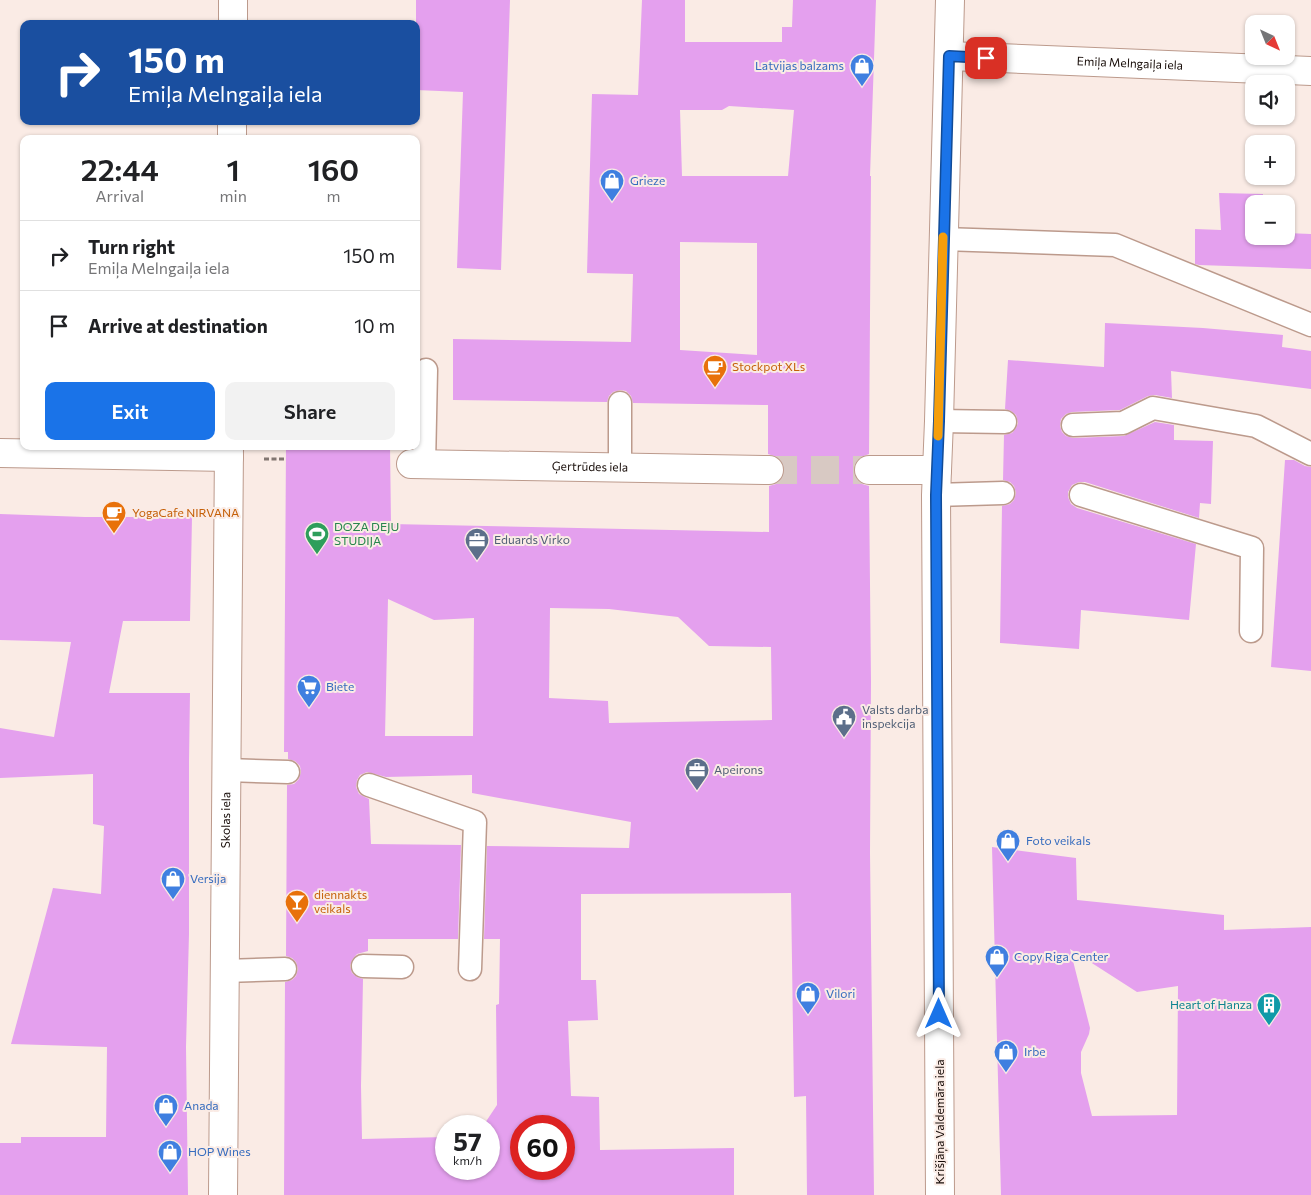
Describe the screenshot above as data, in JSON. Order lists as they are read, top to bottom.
{
  "streets": {
    "street": [
      "Emiļa Melngaiļa iela",
      "Ģertrūdes iela",
      "Skolas iela",
      "Krišjāņa Valdemāra iela"
    ]
  },
  "crossings": [
    ["Emiļa Melngaiļa iela", "Krišjāņa Valdemāra iela"]
  ],
  "places": {
    "shop": [
      "Latvijas balzams",
      "Grieze",
      "Foto veikals",
      "Versija",
      "Copy Riga Center",
      "Vilori",
      "Irbe",
      "Anada",
      "HOP Wines"
    ],
    "cafe": ["Stockpot XLs", "YogaCafe NIRVANA"],
    "sports": ["DOZA DEJU STUDIJA"],
    "office": ["Eduards Virko", "Apeirons"],
    "supermarket": ["Biete"],
    "public building": ["Valsts darba inspekcija"],
    "bar": ["diennakts veikals"],
    "building": ["Heart of Hanza"]
  },
  "north": "bottom right",
  "page": {
    "map_buttons": ["+", "−"],
    "turn": ["150 m", "Emiļa Melngaiļa iela"],
    "eta": [
      "22:44",
      "Arrival",
      "1",
      "min",
      "160",
      "m"
    ],
    "list": [
      {
        "name": "Turn right",
        "note": "Emiļa Melngaiļa iela",
        "value": "150 m"
      },
      {
        "name": "Arrive at destination",
        "value": "10 m"
      }
    ],
    "buttons": ["Exit", "Share"],
    "speed": "57 km/h",
    "limit": "60"
  }
}
